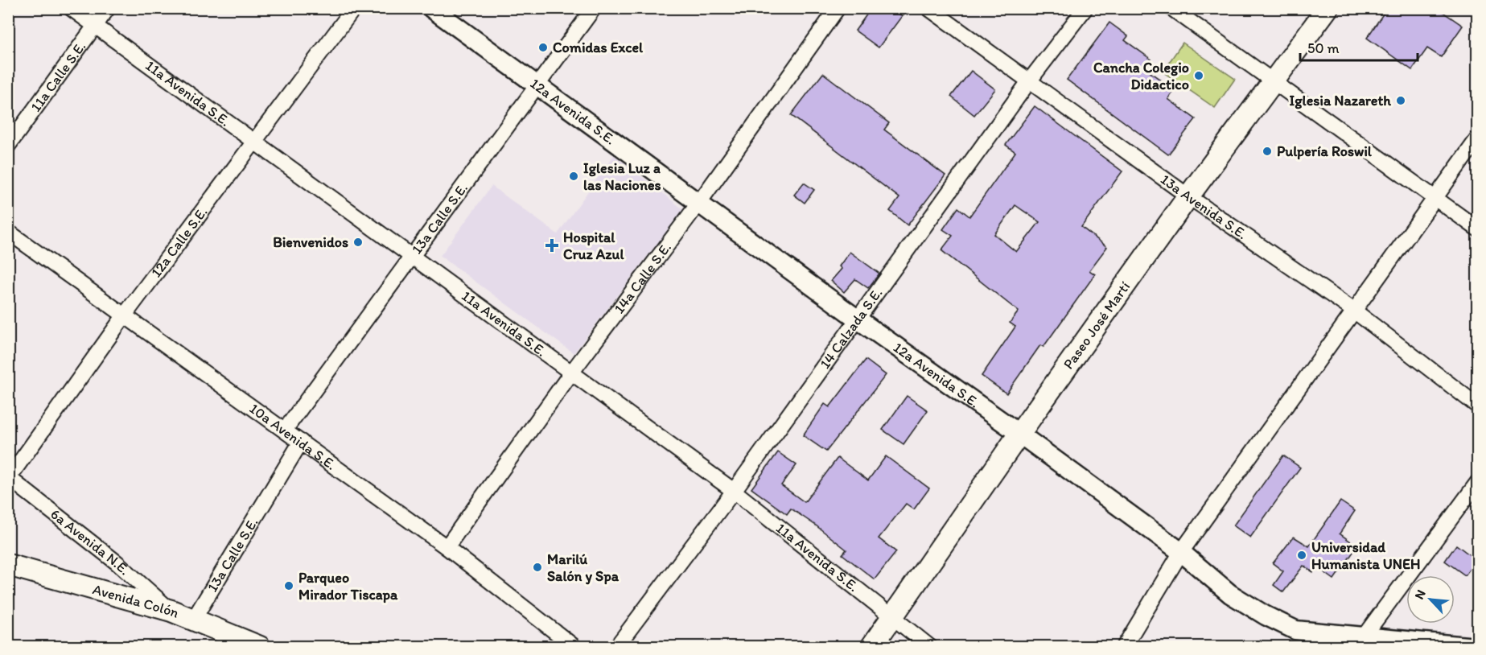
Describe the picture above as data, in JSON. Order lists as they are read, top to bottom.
{
  "streets": {
    "main road": ["Paseo José Martí", "Avenida Colón"],
    "street": [
      "11a Calle S.E.",
      "11a Avenida S.E.",
      "12a Avenida S.E.",
      "13a Avenida S.E.",
      "13a Calle S.E.",
      "12a Calle S.E.",
      "14a Calle S.E.",
      "14 Calzada S.E.",
      "10a Avenida S.E.",
      "6a Avenida N.E."
    ]
  },
  "crossings": [
    ["11a Calle S.E.", "11a Avenida S.E."],
    ["11a Avenida S.E.", "13a Calle S.E."],
    ["11a Avenida S.E.", "12a Calle S.E."],
    ["11a Avenida S.E.", "14a Calle S.E."],
    ["11a Avenida S.E.", "Paseo José Martí"],
    ["11a Avenida S.E.", "14 Calzada S.E."],
    ["12a Avenida S.E.", "13a Calle S.E."],
    ["12a Avenida S.E.", "14a Calle S.E."],
    ["12a Avenida S.E.", "Paseo José Martí"],
    ["12a Avenida S.E.", "14 Calzada S.E."],
    ["13a Avenida S.E.", "Paseo José Martí"],
    ["13a Avenida S.E.", "14 Calzada S.E."],
    ["13a Calle S.E.", "10a Avenida S.E."],
    ["13a Calle S.E.", "Avenida Colón"],
    ["12a Calle S.E.", "10a Avenida S.E."],
    ["12a Calle S.E.", "6a Avenida N.E."],
    ["14a Calle S.E.", "10a Avenida S.E."],
    ["6a Avenida N.E.", "Avenida Colón"]
  ],
  "places": {
    "other": [
      "Comidas Excel",
      "Cancha Colegio Didactico",
      "Iglesia Nazareth",
      "Pulpería Roswil",
      "Iglesia Luz a las Naciones",
      "Bienvenidos",
      "Universidad Humanista UNEH",
      "Marilú Salón y Spa",
      "Parqueo Mirador Tiscapa"
    ],
    "health": ["Hospital Cruz Azul"]
  },
  "scale_bar": "50 m",
  "north": "top left"
}
